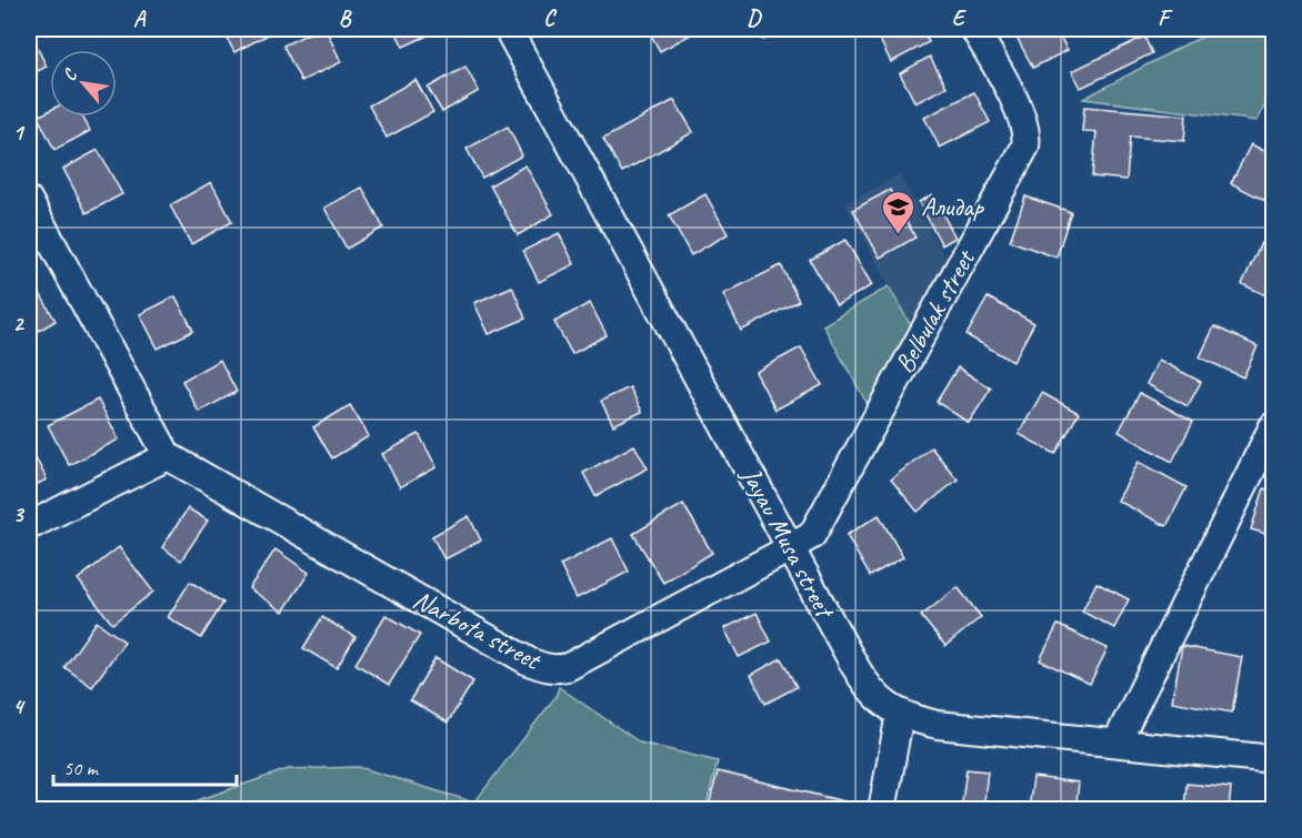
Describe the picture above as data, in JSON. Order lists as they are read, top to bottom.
{
  "streets": {
    "street": ["Belbulak street", "Jayau Musa street", "Narbota street"]
  },
  "crossings": [
    ["Belbulak street", "Jayau Musa street"],
    ["Belbulak street", "Narbota street"],
    ["Jayau Musa street", "Narbota street"]
  ],
  "places": {
    "school or university": ["Алидар"]
  },
  "scale_bar": "50 m",
  "north": "top left",
  "grid": {
    "columns": [
      "A",
      "B",
      "C",
      "D",
      "E",
      "F"
    ],
    "rows": [
      "1",
      "2",
      "3",
      "4"
    ]
  }
}
